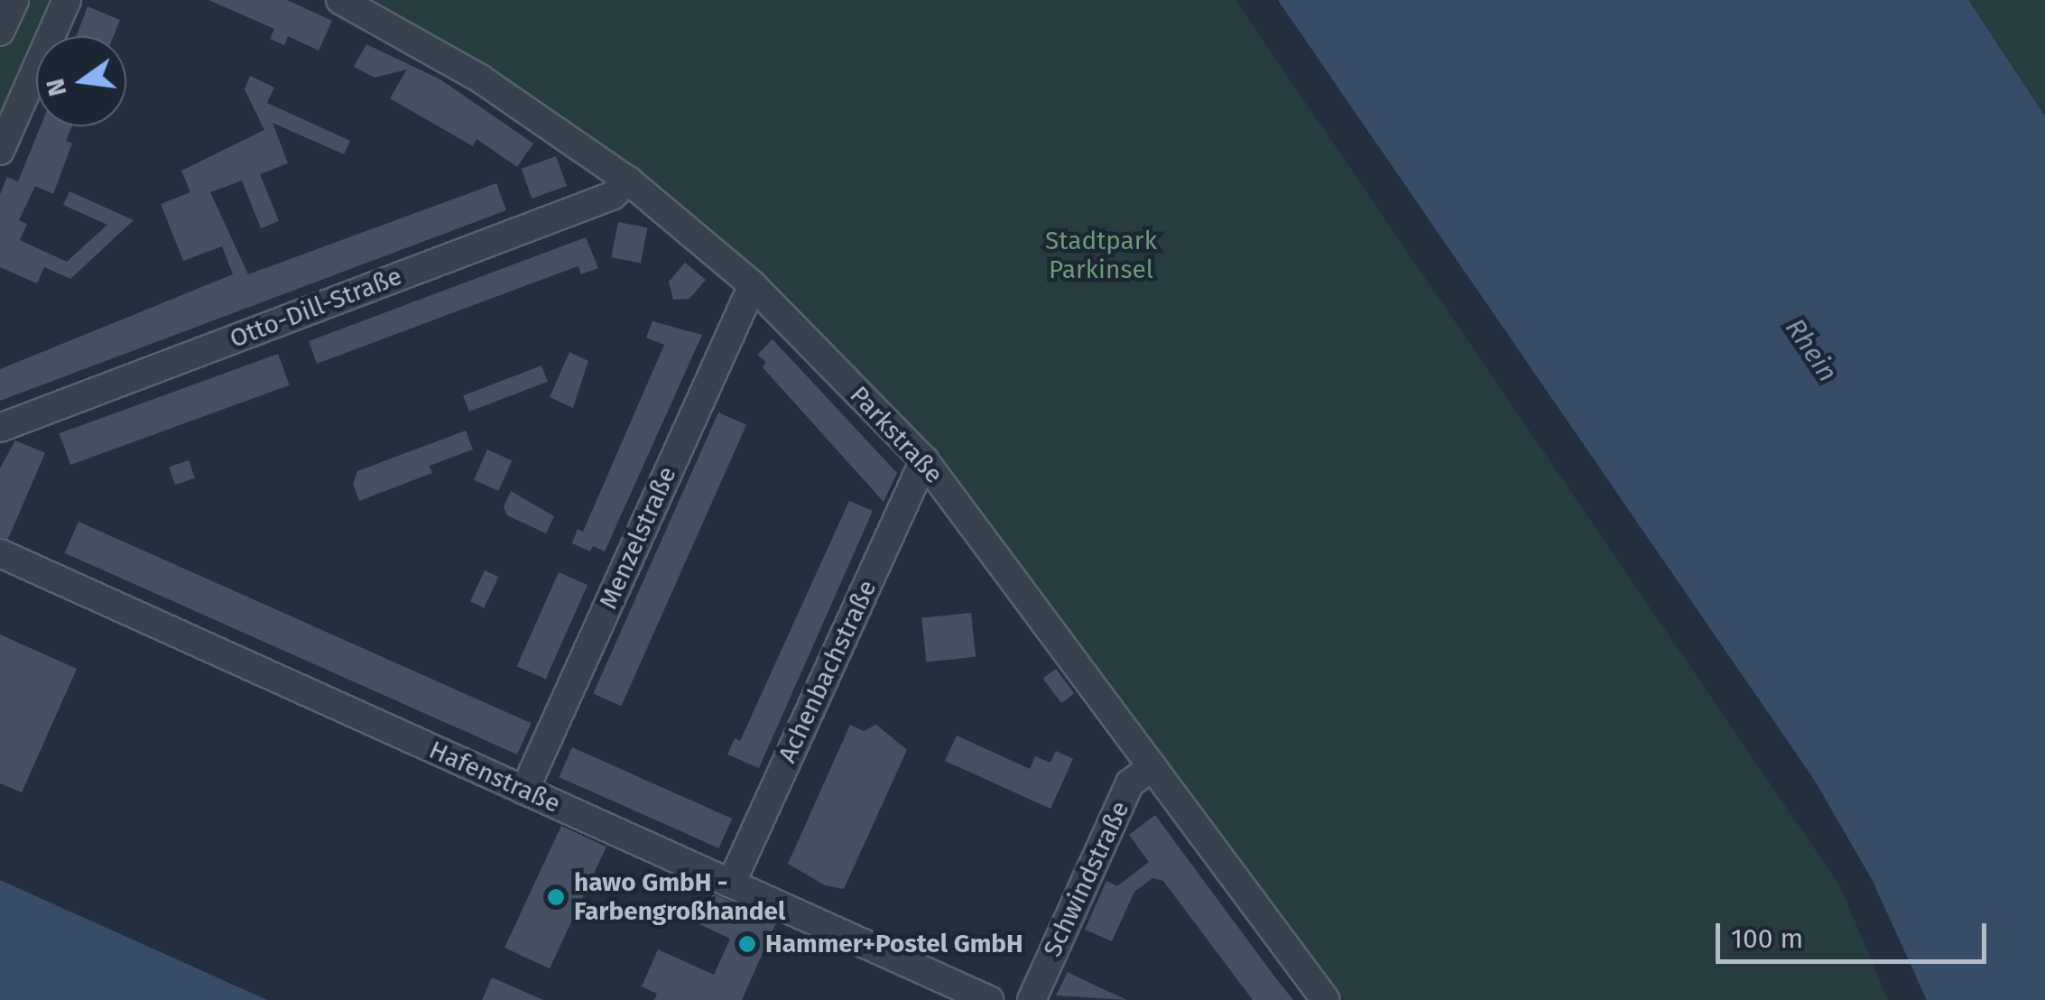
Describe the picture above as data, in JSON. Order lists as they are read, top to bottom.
{
  "streets": {
    "street": [
      "Otto-Dill-Straße",
      "Parkstraße",
      "Menzelstraße",
      "Achenbachstraße",
      "Hafenstraße",
      "Schwindstraße"
    ]
  },
  "crossings": [
    ["Otto-Dill-Straße", "Parkstraße"],
    ["Parkstraße", "Menzelstraße"],
    ["Parkstraße", "Achenbachstraße"],
    ["Parkstraße", "Schwindstraße"],
    ["Menzelstraße", "Hafenstraße"],
    ["Achenbachstraße", "Hafenstraße"]
  ],
  "water": ["Rhein"],
  "parks": ["Stadtpark Parkinsel"],
  "places": ["hawo GmbH - Farbengroßhandel", "Hammer+Postel GmbH"],
  "scale_bar": "100 m",
  "north": "left"
}
